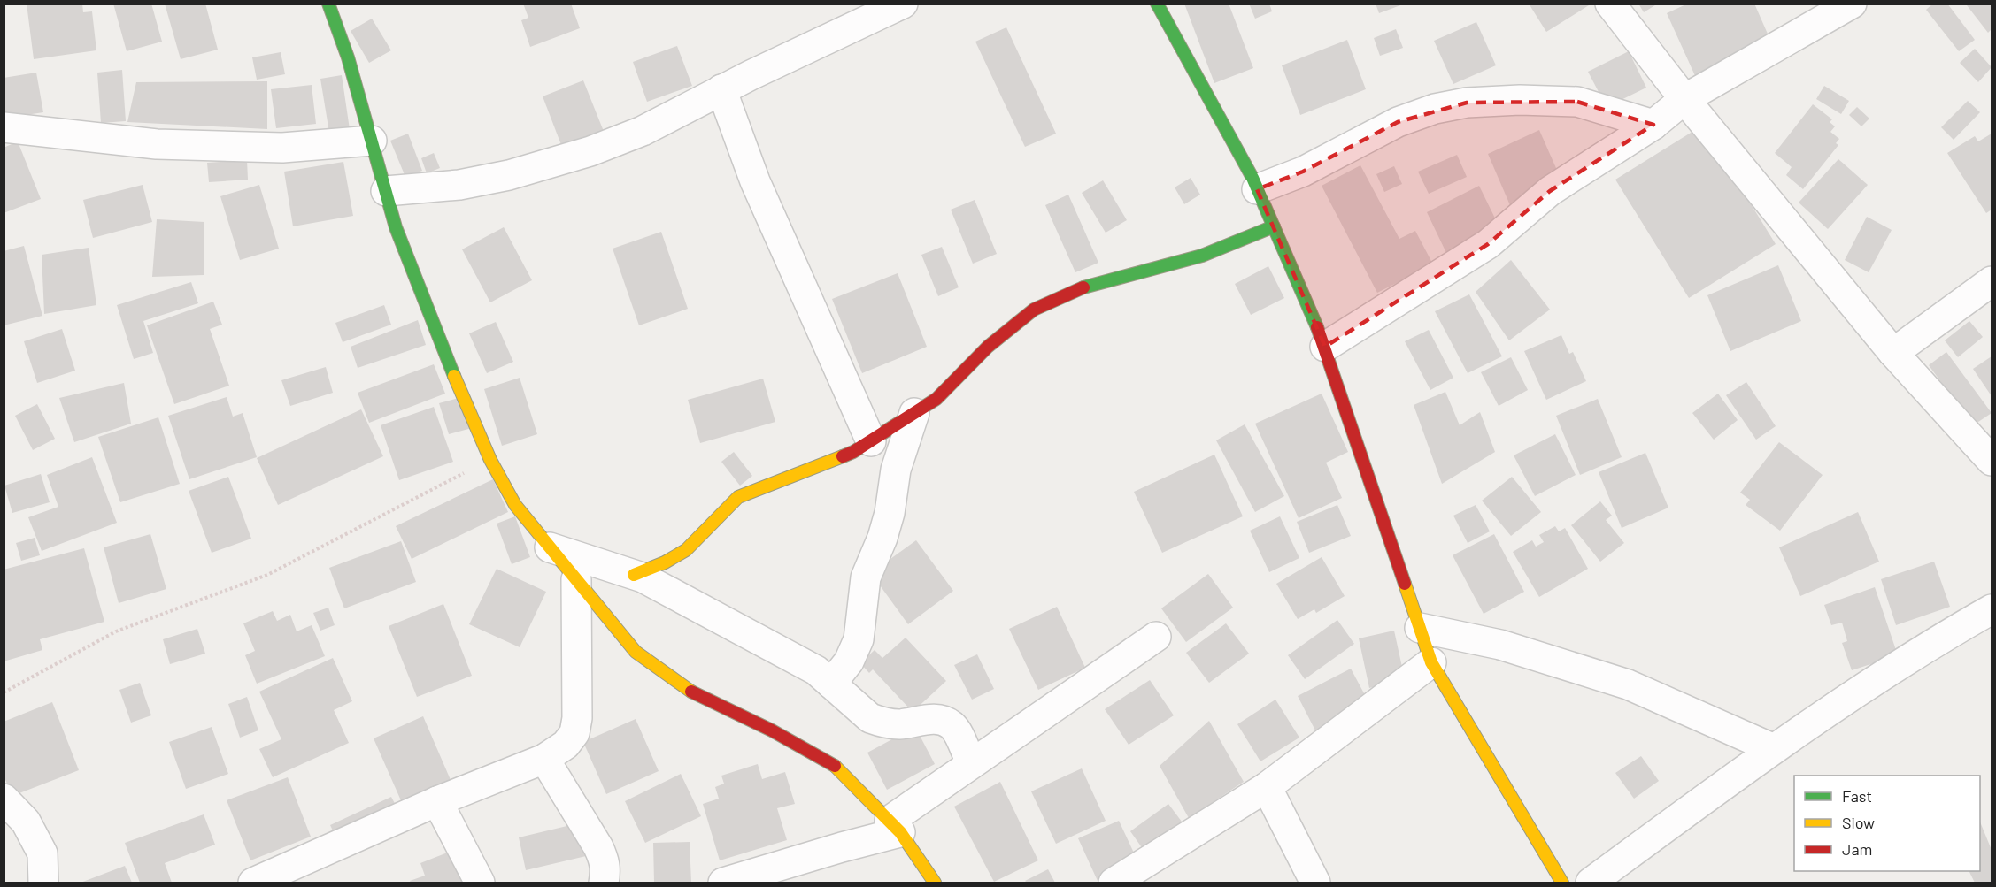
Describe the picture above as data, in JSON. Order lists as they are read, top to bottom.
{
  "legend": ["Fast", "Slow", "Jam"]
}
